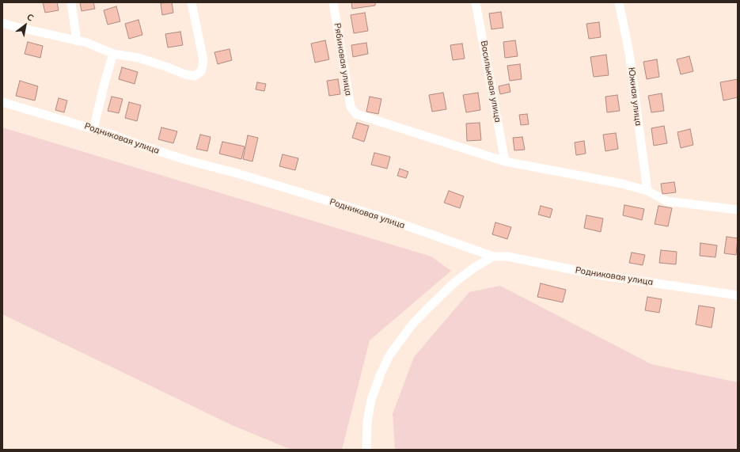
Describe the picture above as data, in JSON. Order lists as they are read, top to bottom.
{
  "streets": {
    "street": [
      "Рябиновая улица",
      "Васильковая улица",
      "Южная улица",
      "Родниковая улица"
    ]
  },
  "crossings": [
    ["Рябиновая улица", "Васильковая улица"]
  ],
  "north": "top right"
}
